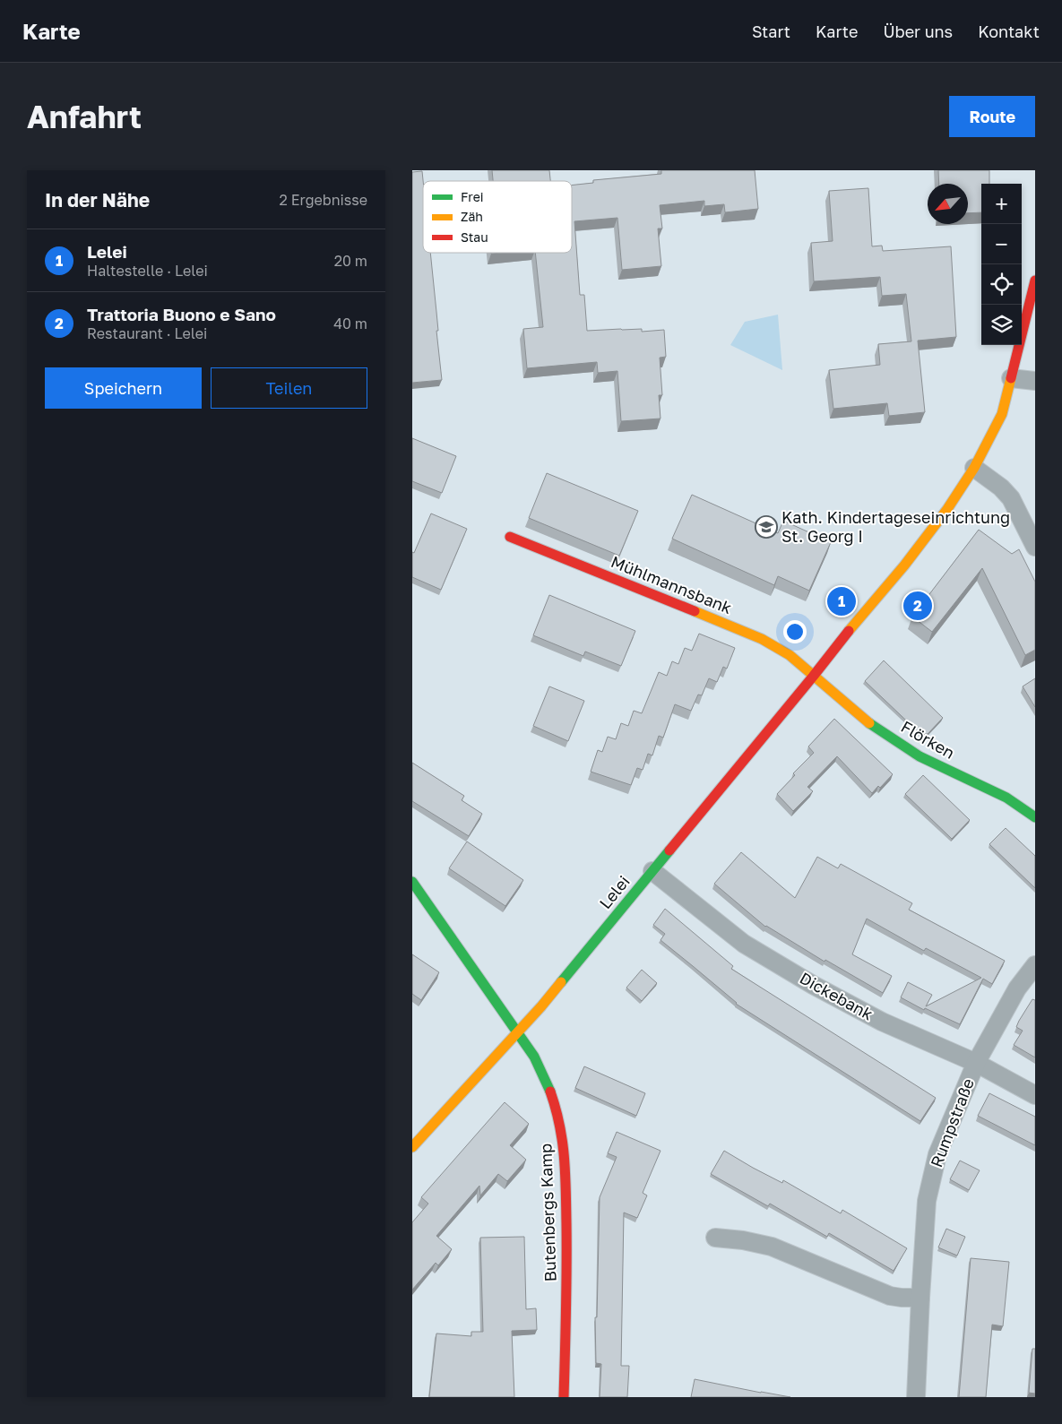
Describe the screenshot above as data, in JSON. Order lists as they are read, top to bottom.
{
  "streets": {
    "street": [
      "Mühlmannsbank",
      "Flörken",
      "Lelei",
      "Dickebank",
      "Rumpstraße",
      "Butenbergs Kamp"
    ]
  },
  "crossings": [
    ["Mühlmannsbank", "Flörken"],
    ["Mühlmannsbank", "Lelei"],
    ["Flörken", "Lelei"],
    ["Lelei", "Dickebank"],
    ["Lelei", "Butenbergs Kamp"],
    ["Dickebank", "Rumpstraße"]
  ],
  "places": {
    "school or university": ["Kath. Kindertageseinrichtung St. Georg I"]
  },
  "legend": ["Frei", "Zäh", "Stau"],
  "north": "bottom left",
  "page": {
    "header": "Karte",
    "nav": [
      "Start",
      "Karte",
      "Über uns",
      "Kontakt"
    ],
    "buttons": [
      "Route",
      ["Speichern", "Teilen"]
    ],
    "title": "Anfahrt",
    "heading": ["In der Nähe", "2 Ergebnisse"],
    "map_buttons": ["+", "−"],
    "list": [
      {
        "mark": "1",
        "name": "Lelei",
        "note": "Haltestelle · Lelei",
        "value": "20 m"
      },
      {
        "mark": "2",
        "name": "Trattoria Buono e Sano",
        "note": "Restaurant · Lelei",
        "value": "40 m"
      }
    ],
    "pins": ["1", "2"]
  }
}
